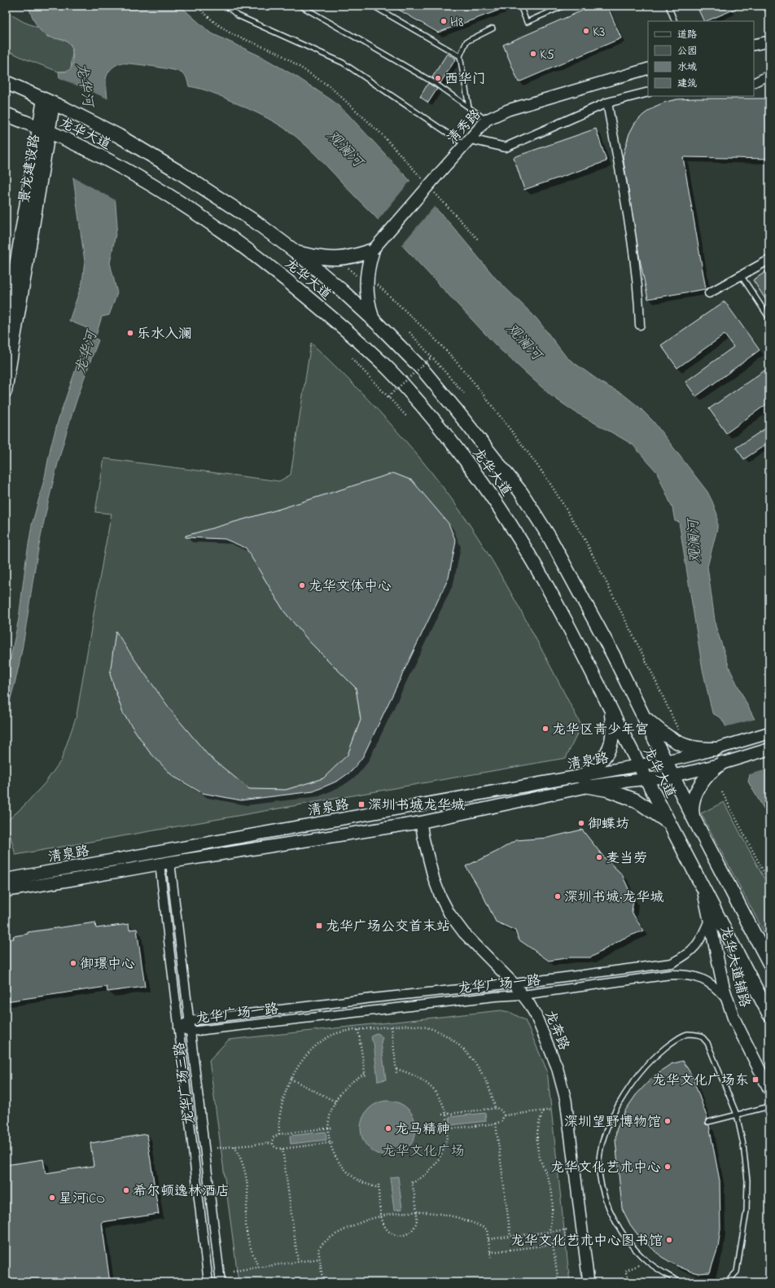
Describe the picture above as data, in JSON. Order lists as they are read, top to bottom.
{
  "streets": {
    "main road": [
      "龙华大道",
      "景龙建设路",
      "清泉路",
      "龙华大道辅路"
    ],
    "street": [
      "清秀路",
      "龙华广场一路",
      "龙奔路",
      "龙华广场三路"
    ]
  },
  "crossings": [
    ["龙华大道", "景龙建设路"],
    ["龙华大道", "清泉路"],
    ["龙华大道", "龙华大道辅路"],
    ["清泉路", "龙奔路"],
    ["清泉路", "龙华广场三路"],
    ["龙华大道辅路", "龙华广场一路"],
    ["龙华广场一路", "龙奔路"],
    ["龙华广场一路", "龙华广场三路"]
  ],
  "water": ["龙华河", "观澜河"],
  "parks": ["龙华文化广场"],
  "places": {
    "other": [
      "H8",
      "K3",
      "K5",
      "西华门",
      "乐水入澜",
      "龙华文体中心",
      "龙华区青少年宫",
      "御蝶坊",
      "麦当劳",
      "深圳书城·龙华城",
      "御璟中心",
      "深圳望野博物馆",
      "龙马精神",
      "龙华文化艺术中心",
      "希尔顿逸林酒店",
      "星河iCO",
      "龙华文化艺术中心图书馆"
    ],
    "transit": ["深圳书城龙华城", "龙华广场公交首末站", "龙华文化广场东"]
  },
  "legend": [
    "道路",
    "公园",
    "水域",
    "建筑"
  ]
}
